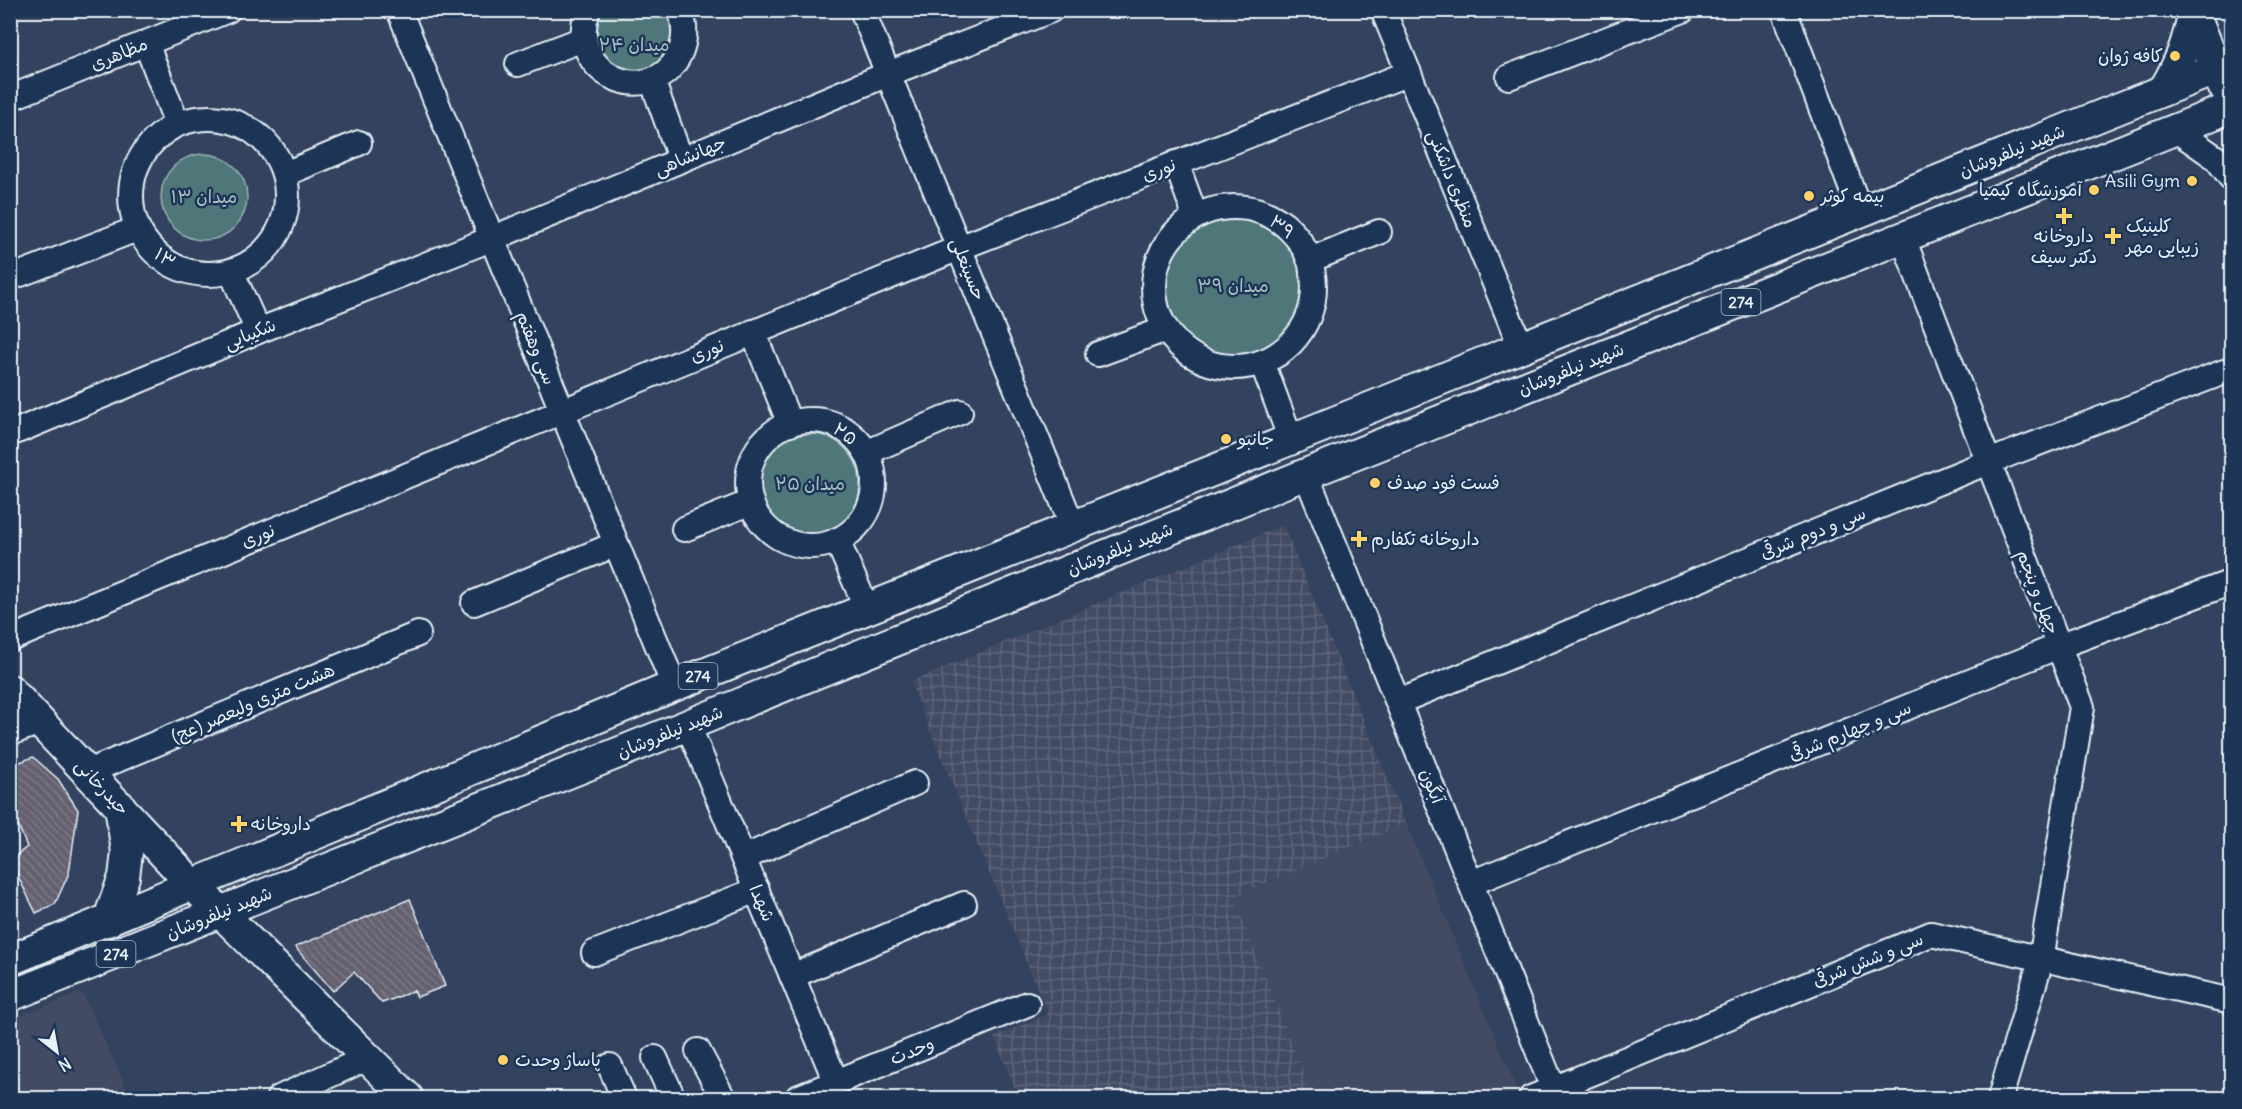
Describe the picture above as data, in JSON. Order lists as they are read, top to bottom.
{
  "streets": {
    "main road": ["شهید نیلفروشان", "274", "حیدرخانی"],
    "street": [
      "مظاهری",
      "جهانشاهی",
      "نوری",
      "منظری داشکنی",
      "۳۹",
      "۱۳",
      "حسینعلی",
      "شکیبایی",
      "سی وهفتم",
      "۲۵",
      "سی و دوم شرقی",
      "چهل و پنجم",
      "هشت متری ولیعصر (عج)",
      "سی و چهارم شرقی",
      "آبگون",
      "شهدا",
      "سی و شش شرقی",
      "وحدت"
    ]
  },
  "crossings": [
    ["شهید نیلفروشان", "منظری داشکنی"],
    ["شهید نیلفروشان", "274"],
    ["شهید نیلفروشان", "چهل و پنجم"],
    ["شهید نیلفروشان", "آبگون"],
    ["شهید نیلفروشان", "حیدرخانی"],
    ["شهید نیلفروشان", "شهدا"],
    ["جهانشاهی", "حسینعلی"],
    ["جهانشاهی", "شکیبایی"],
    ["جهانشاهی", "سی وهفتم"],
    ["نوری", "منظری داشکنی"],
    ["نوری", "حسینعلی"],
    ["نوری", "سی وهفتم"],
    ["حسینعلی", "274"],
    ["274", "سی وهفتم"],
    ["274", "حیدرخانی"],
    ["شکیبایی", "سی وهفتم"],
    ["سی و دوم شرقی", "چهل و پنجم"],
    ["سی و دوم شرقی", "آبگون"],
    ["چهل و پنجم", "سی و چهارم شرقی"],
    ["چهل و پنجم", "سی و شش شرقی"],
    ["هشت متری ولیعصر (عج)", "حیدرخانی"],
    ["سی و چهارم شرقی", "آبگون"],
    ["آبگون", "سی و شش شرقی"],
    ["شهدا", "وحدت"]
  ],
  "parks": [
    "میدان ۲۴",
    "میدان ۱۳",
    "میدان ۳۹",
    "میدان ۲۵"
  ],
  "places": {
    "other": [
      "کافه ژوان",
      "Asili Gym",
      "آموزشگاه کیمیا",
      "بیمه کوثر",
      "جانبو",
      "فست فود صدف",
      "پاساژ وحدت"
    ],
    "health": [
      "داروخانه دکتر سیف",
      "کلینیک زیبایی مهر",
      "داروخانه تکفارم",
      "داروخانه"
    ]
  },
  "north": "bottom right"
}
